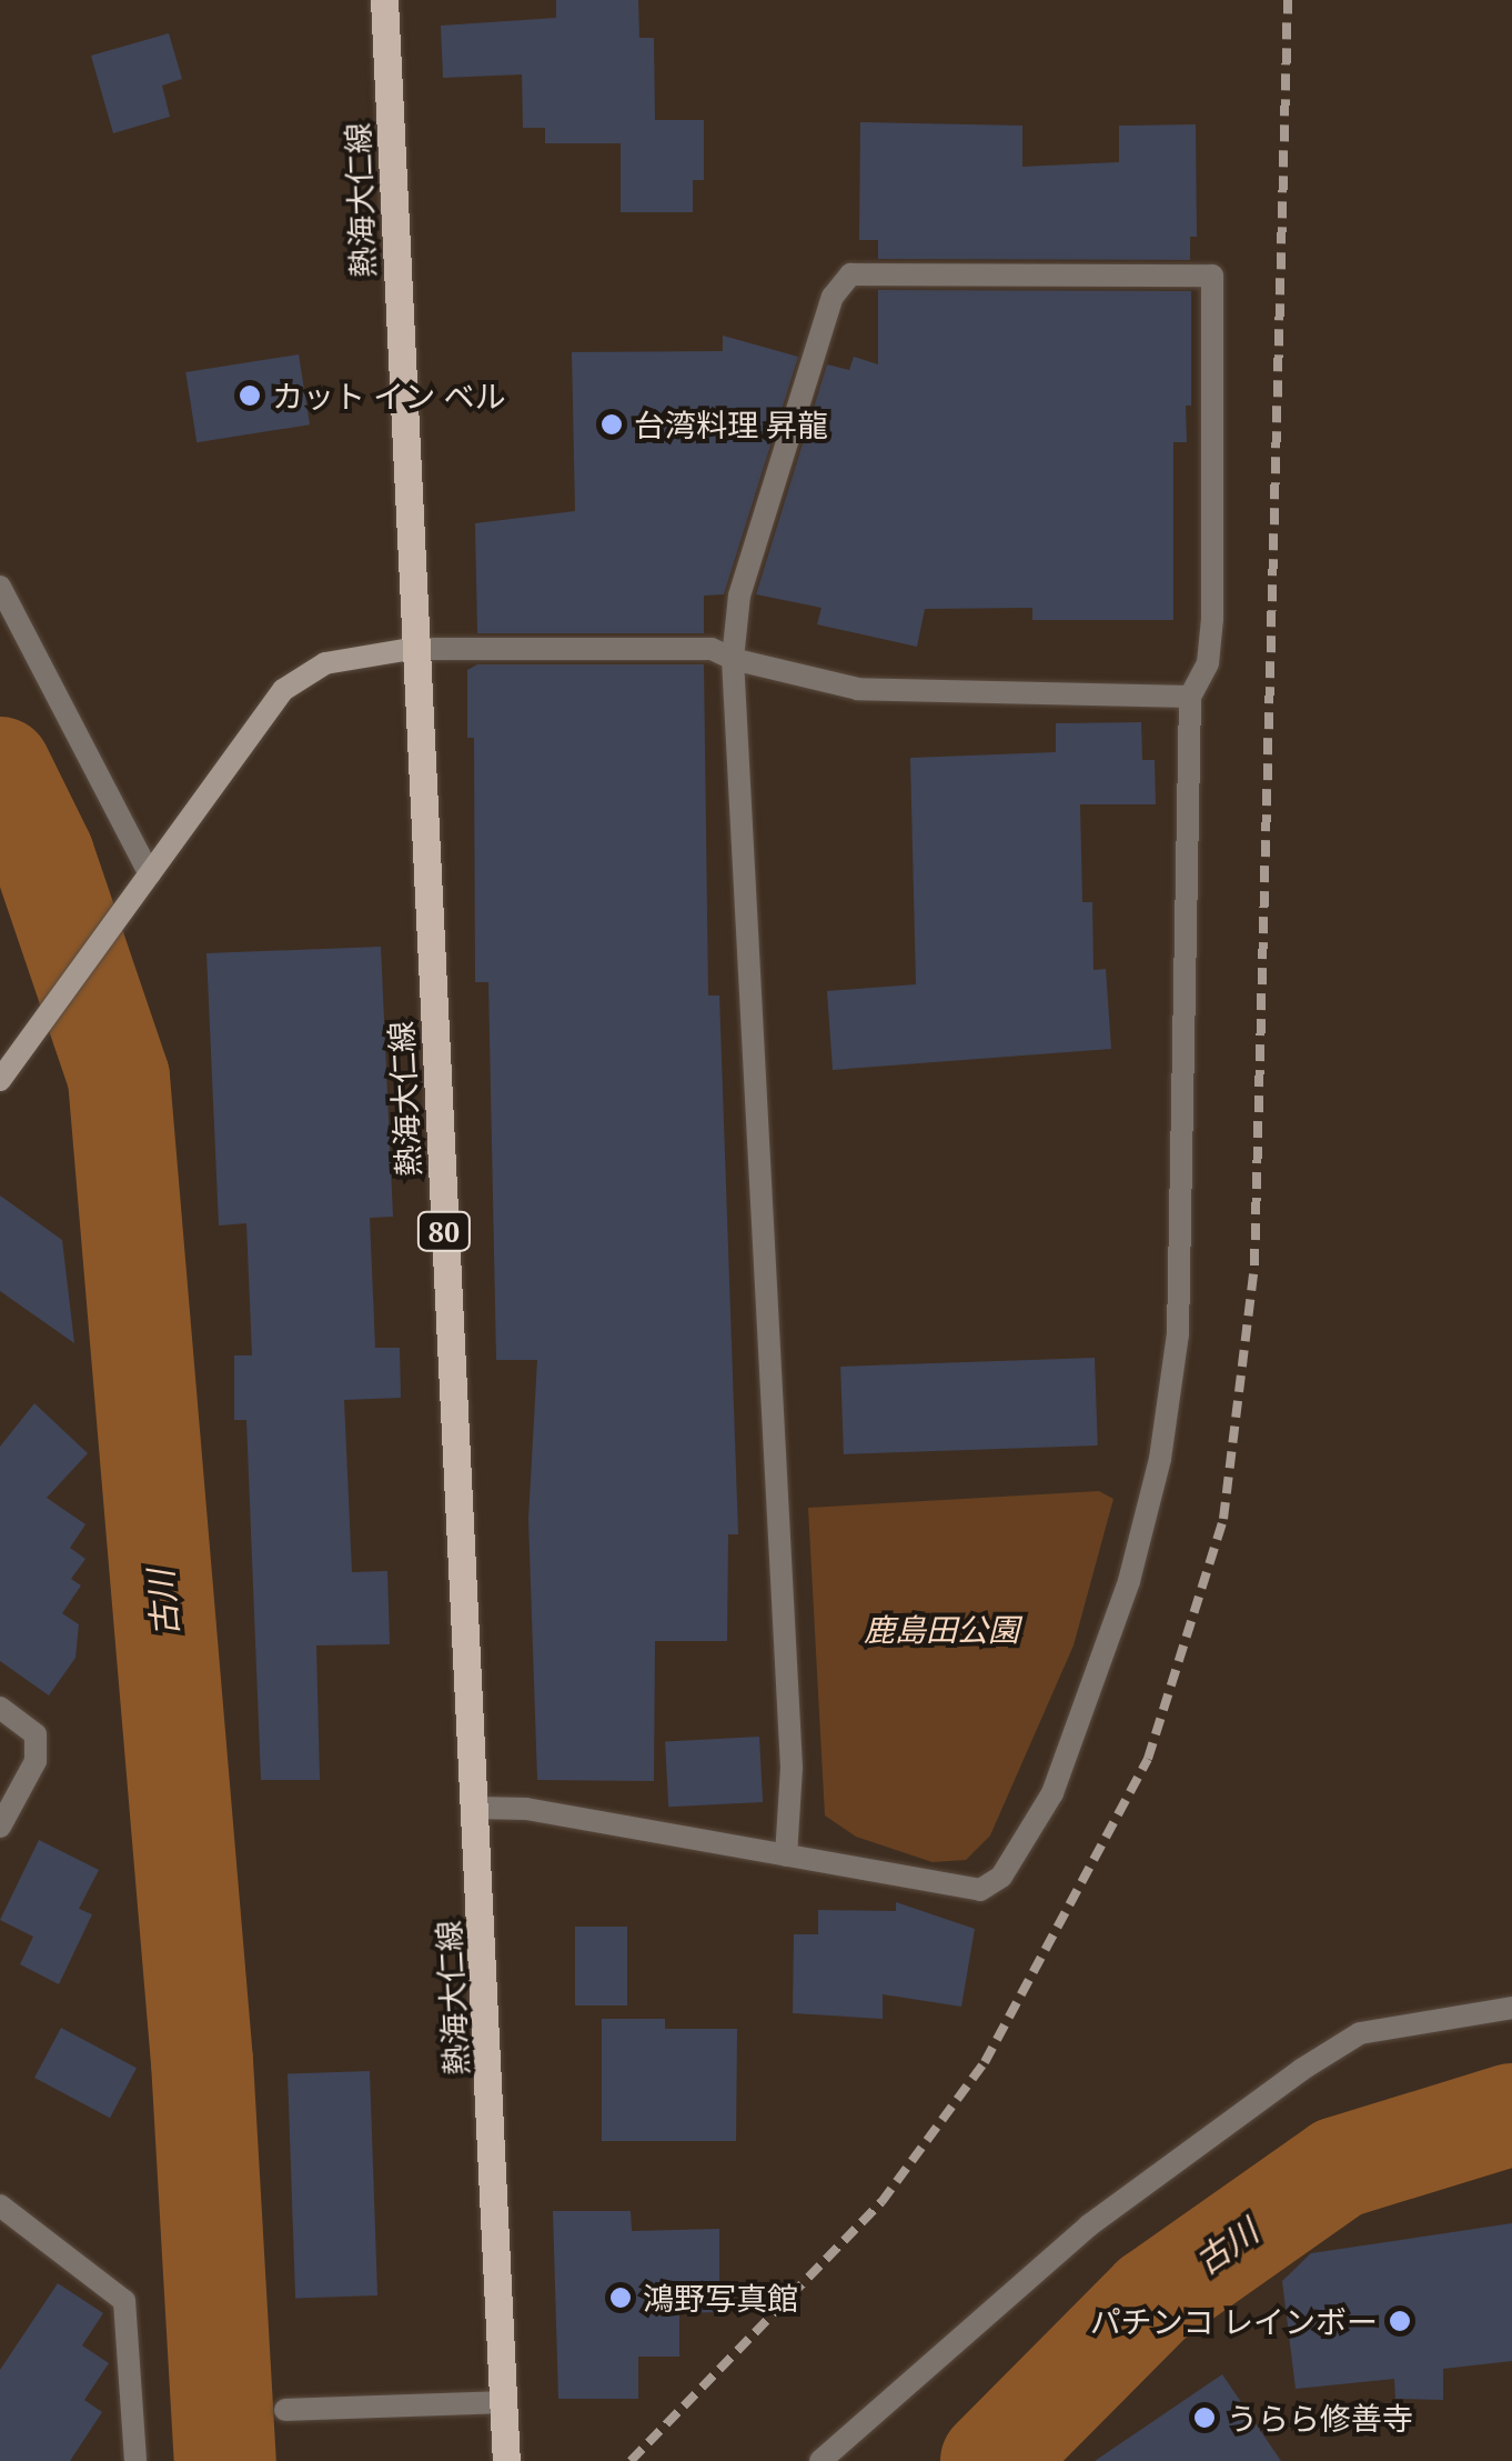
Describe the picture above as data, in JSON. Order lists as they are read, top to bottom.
{
  "streets": {
    "main road": ["熱海大仁線", "80"]
  },
  "water": ["古川"],
  "parks": ["鹿島田公園"],
  "places": [
    "カット イン ベル",
    "台湾料理 昇龍",
    "鴻野写真館",
    "パチンコ レインボー",
    "うらら修善寺"
  ]
}
